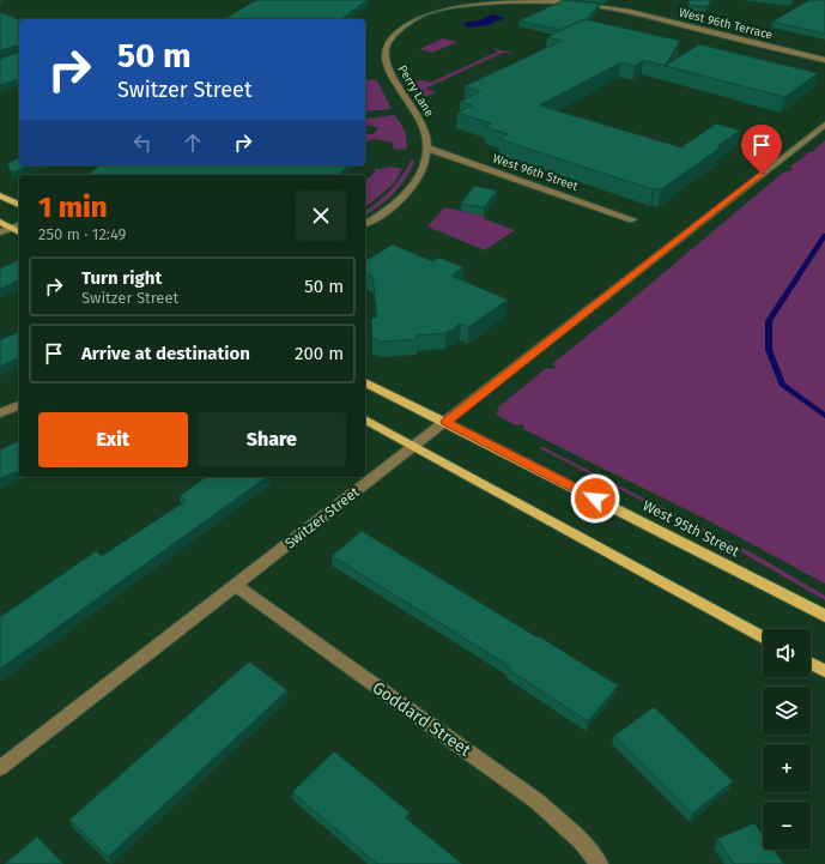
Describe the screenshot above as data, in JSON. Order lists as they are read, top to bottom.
{
  "streets": {
    "main road": ["West 95th Street"],
    "street": [
      "West 96th Terrace",
      "Perry Lane",
      "West 96th Street",
      "Switzer Street",
      "Goddard Street"
    ]
  },
  "crossings": [
    ["West 96th Terrace", "Perry Lane"],
    ["Perry Lane", "West 96th Street"],
    ["Switzer Street", "West 95th Street"],
    ["Switzer Street", "Goddard Street"]
  ],
  "page": {
    "turn": ["50 m", "Switzer Street"],
    "heading": ["1 min", "250 m · 12:49"],
    "list": [
      {
        "name": "Turn right",
        "note": "Switzer Street",
        "value": "50 m"
      },
      {
        "name": "Arrive at destination",
        "value": "200 m"
      }
    ],
    "buttons": ["Exit", "Share"],
    "map_buttons": ["+", "−"]
  }
}
